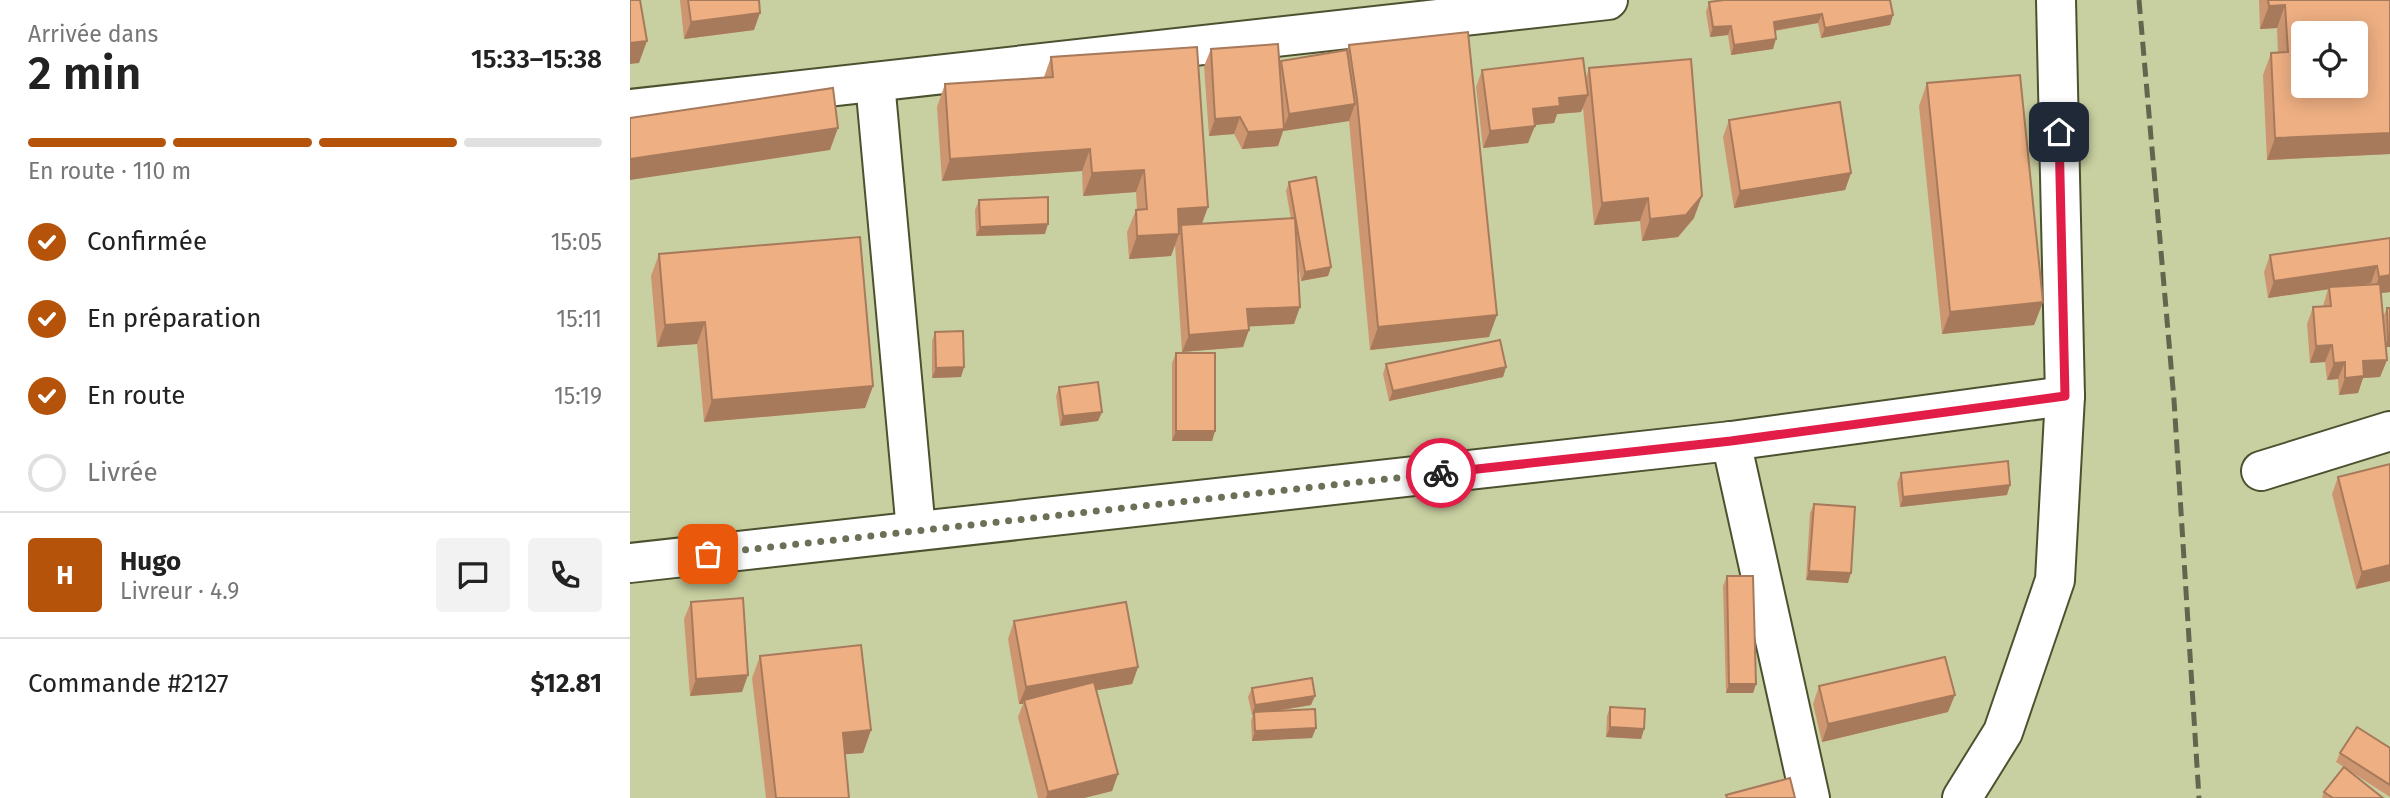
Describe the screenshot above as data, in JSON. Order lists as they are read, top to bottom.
{
  "page": {
    "heading": ["2 min", "Arrivée dans", "15:33–15:38"],
    "panel": [
      "Hugo",
      "Livreur · 4.9",
      "Commande #2127",
      "$12.81"
    ],
    "bar": "En route · 110 m",
    "list": [
      ["Confirmée", "15:05"],
      ["En préparation", "15:11"],
      ["En route", "15:19"],
      "Livrée"
    ],
    "round": "H"
  }
}
